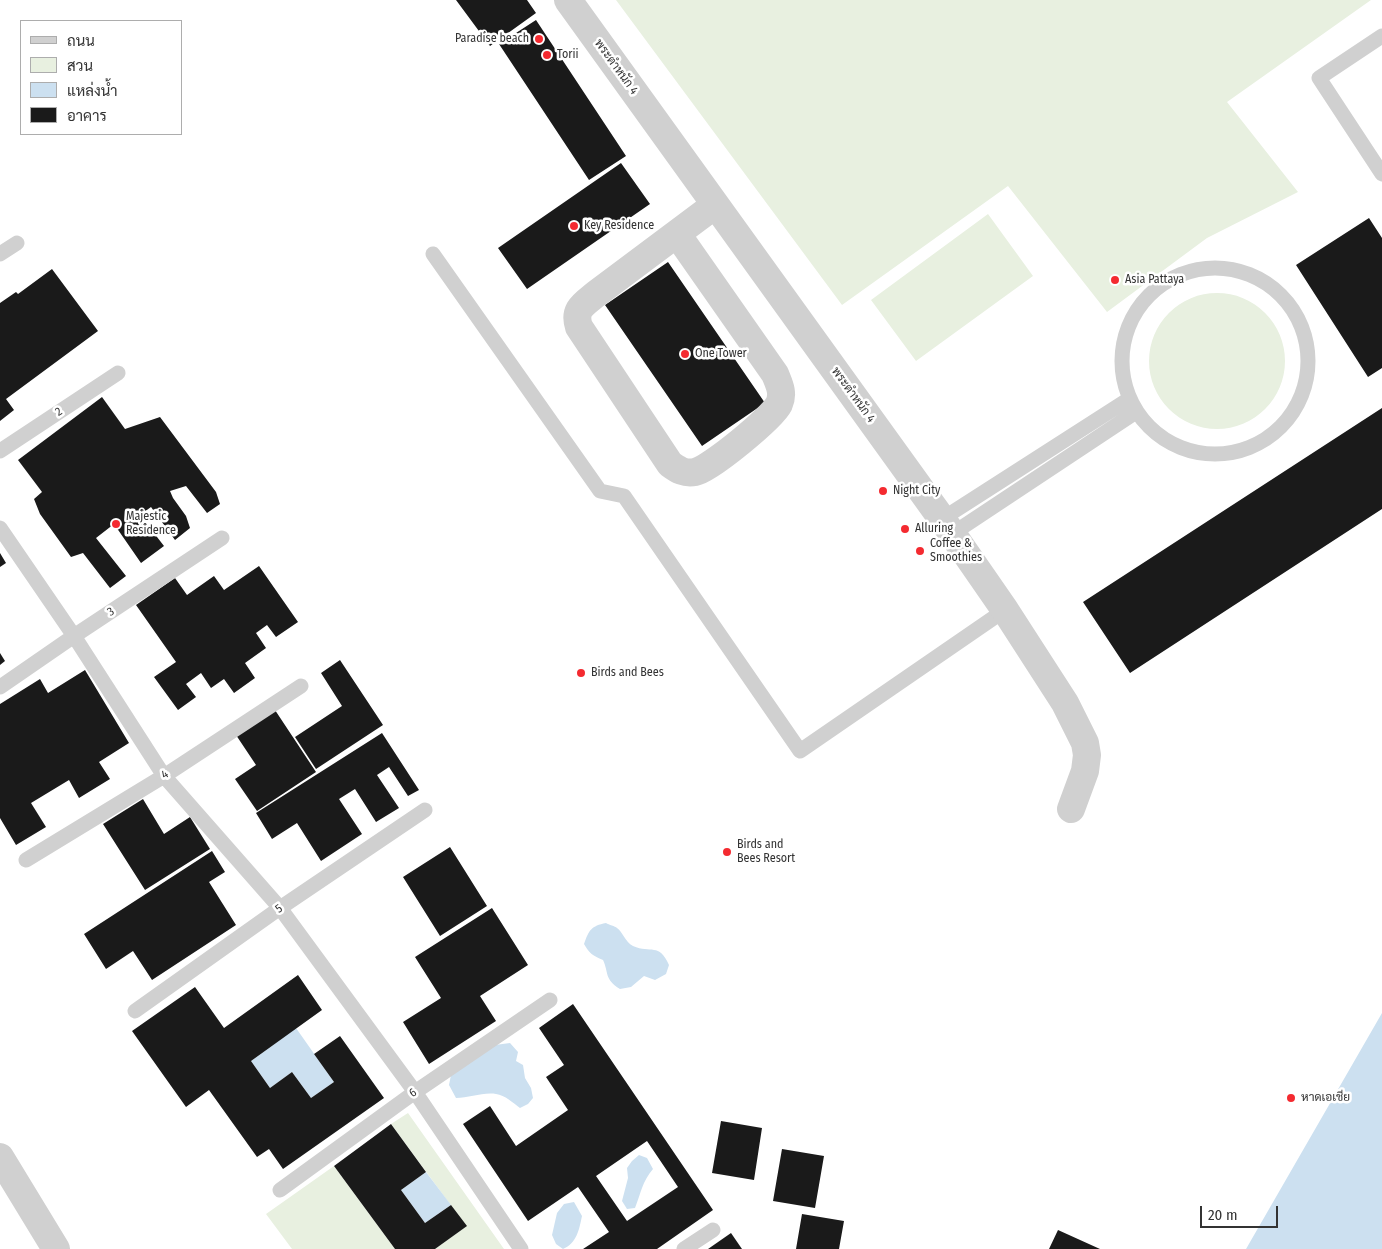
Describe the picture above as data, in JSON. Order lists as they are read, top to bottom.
{
  "streets": {
    "street": ["พระตำหนัก 4"],
    "lane": [
      "2",
      "3",
      "4",
      "5",
      "6"
    ]
  },
  "places": [
    "Paradise beach",
    "Torii",
    "Key Residence",
    "Asia Pattaya",
    "One Tower",
    "Night City",
    "Majestic Residence",
    "Alluring",
    "Coffee & Smoothies",
    "Birds and Bees",
    "Birds and Bees Resort",
    "หาดเอเชีย"
  ],
  "legend": [
    "ถนน",
    "สวน",
    "แหล่งน้ำ",
    "อาคาร"
  ],
  "scale_bar": "20 m"
}
